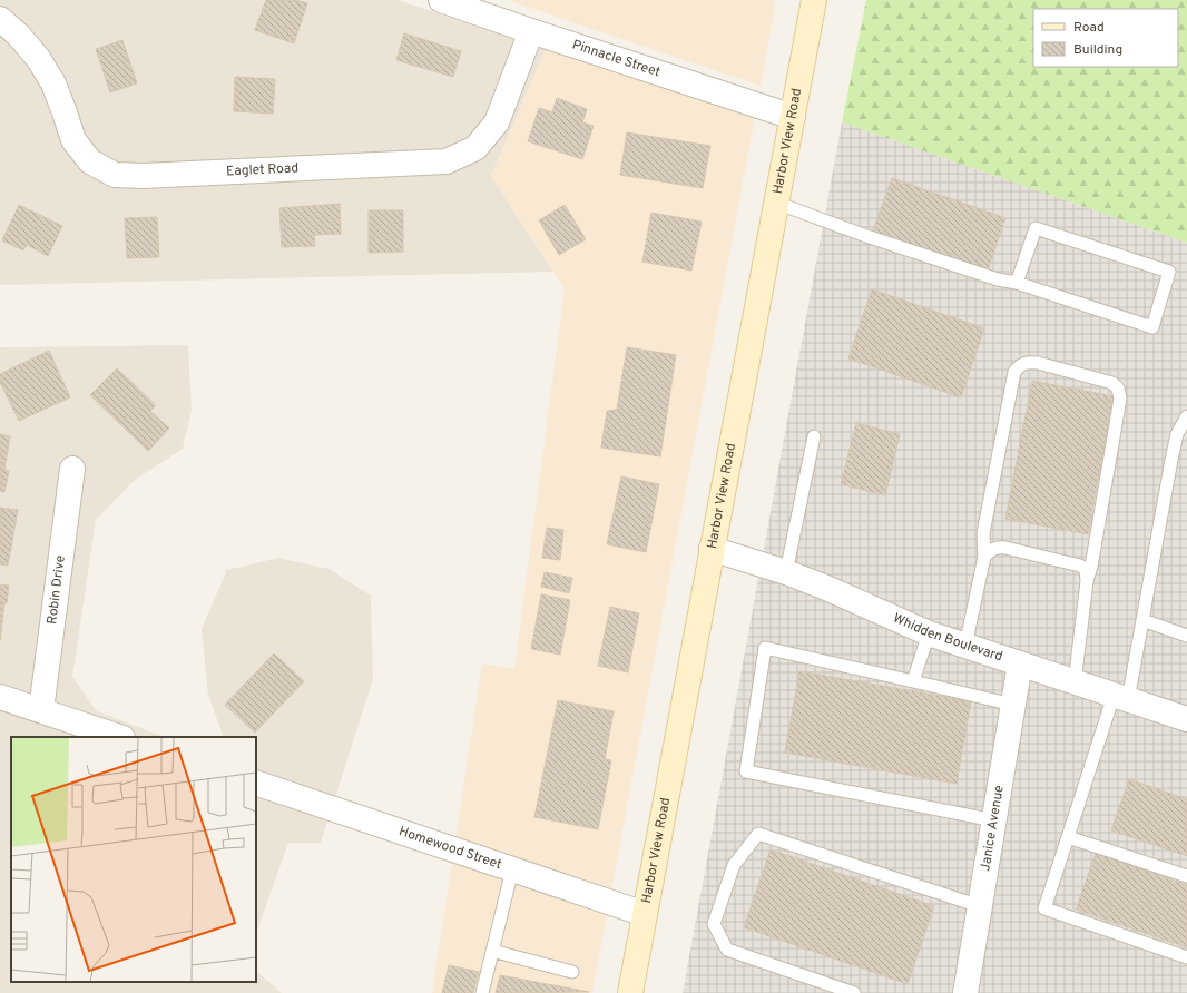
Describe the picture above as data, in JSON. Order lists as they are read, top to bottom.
{
  "streets": {
    "main road": ["Harbor View Road"],
    "street": [
      "Pinnacle Street",
      "Eaglet Road",
      "Robin Drive",
      "Whidden Boulevard",
      "Janice Avenue",
      "Homewood Street"
    ]
  },
  "crossings": [
    ["Pinnacle Street", "Harbor View Road"],
    ["Pinnacle Street", "Eaglet Road"],
    ["Harbor View Road", "Whidden Boulevard"],
    ["Harbor View Road", "Homewood Street"],
    ["Whidden Boulevard", "Janice Avenue"]
  ],
  "legend": ["Road", "Building"]
}
